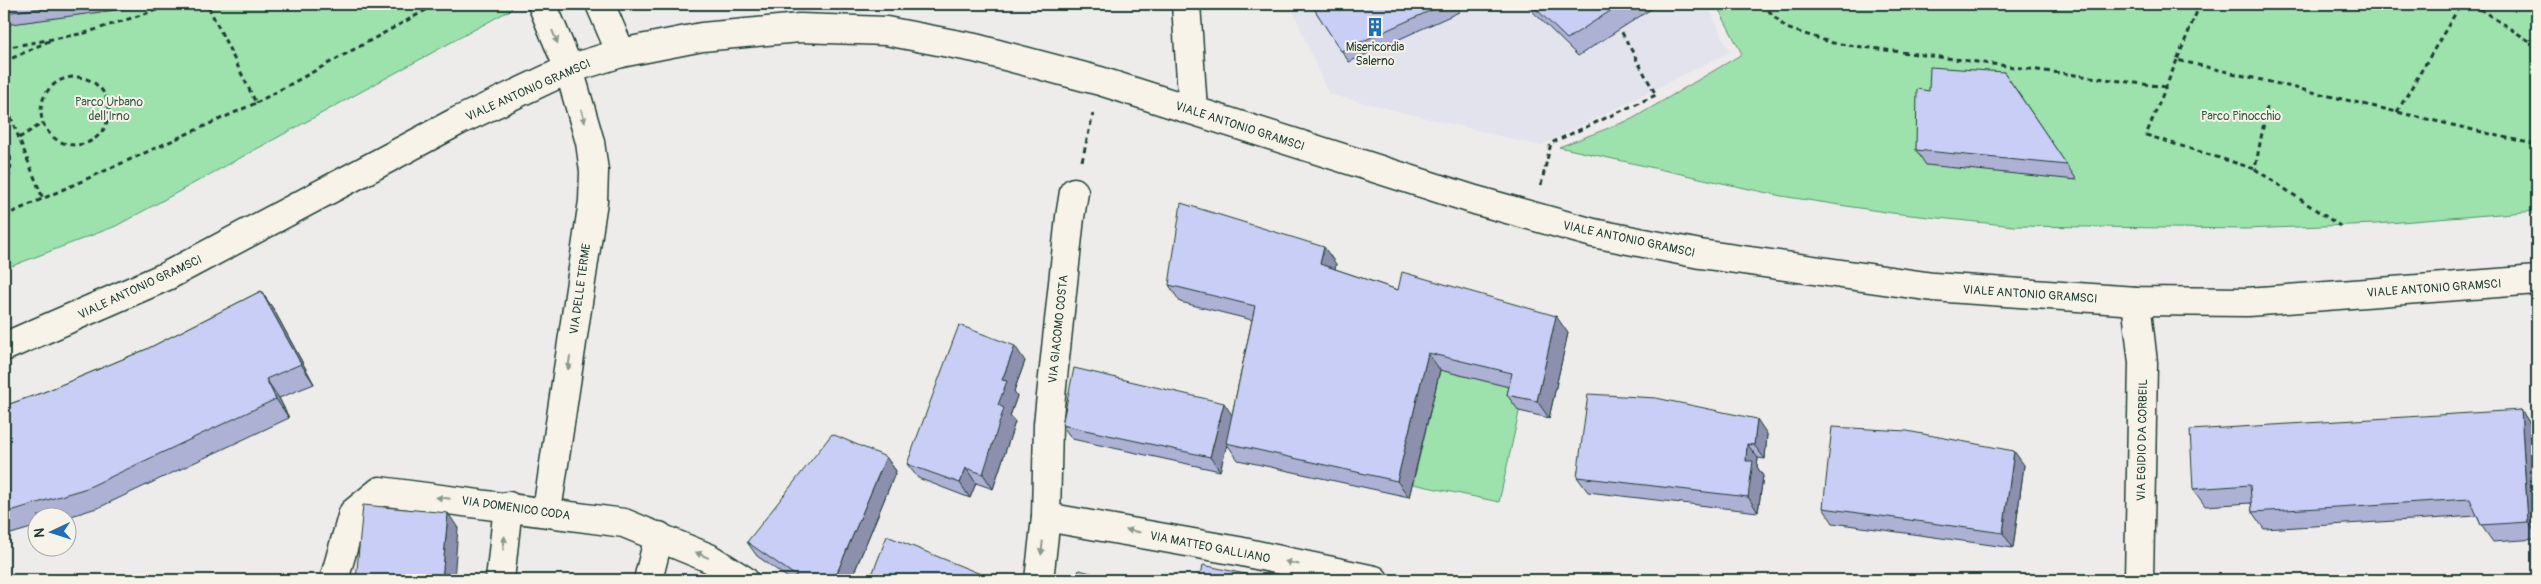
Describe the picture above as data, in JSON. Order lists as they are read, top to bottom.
{
  "streets": {
    "main road": [
      "VIALE ANTONIO GRAMSCI",
      "VIA DELLE TERME",
      "VIA GIACOMO COSTA",
      "VIA EGIDIO DA CORBEIL",
      "VIA DOMENICO CODA",
      "VIA MATTEO GALLIANO"
    ]
  },
  "crossings": [
    ["VIALE ANTONIO GRAMSCI", "VIA DELLE TERME"],
    ["VIALE ANTONIO GRAMSCI", "VIA EGIDIO DA CORBEIL"],
    ["VIA DELLE TERME", "VIA DOMENICO CODA"],
    ["VIA GIACOMO COSTA", "VIA MATTEO GALLIANO"]
  ],
  "one_way": ["VIA DELLE TERME", "VIA MATTEO GALLIANO"],
  "parks": ["Parco Urbano dell'Irno", "Parco Pinocchio"],
  "places": {
    "building": ["Misericordia Salerno"]
  },
  "north": "left"
}
